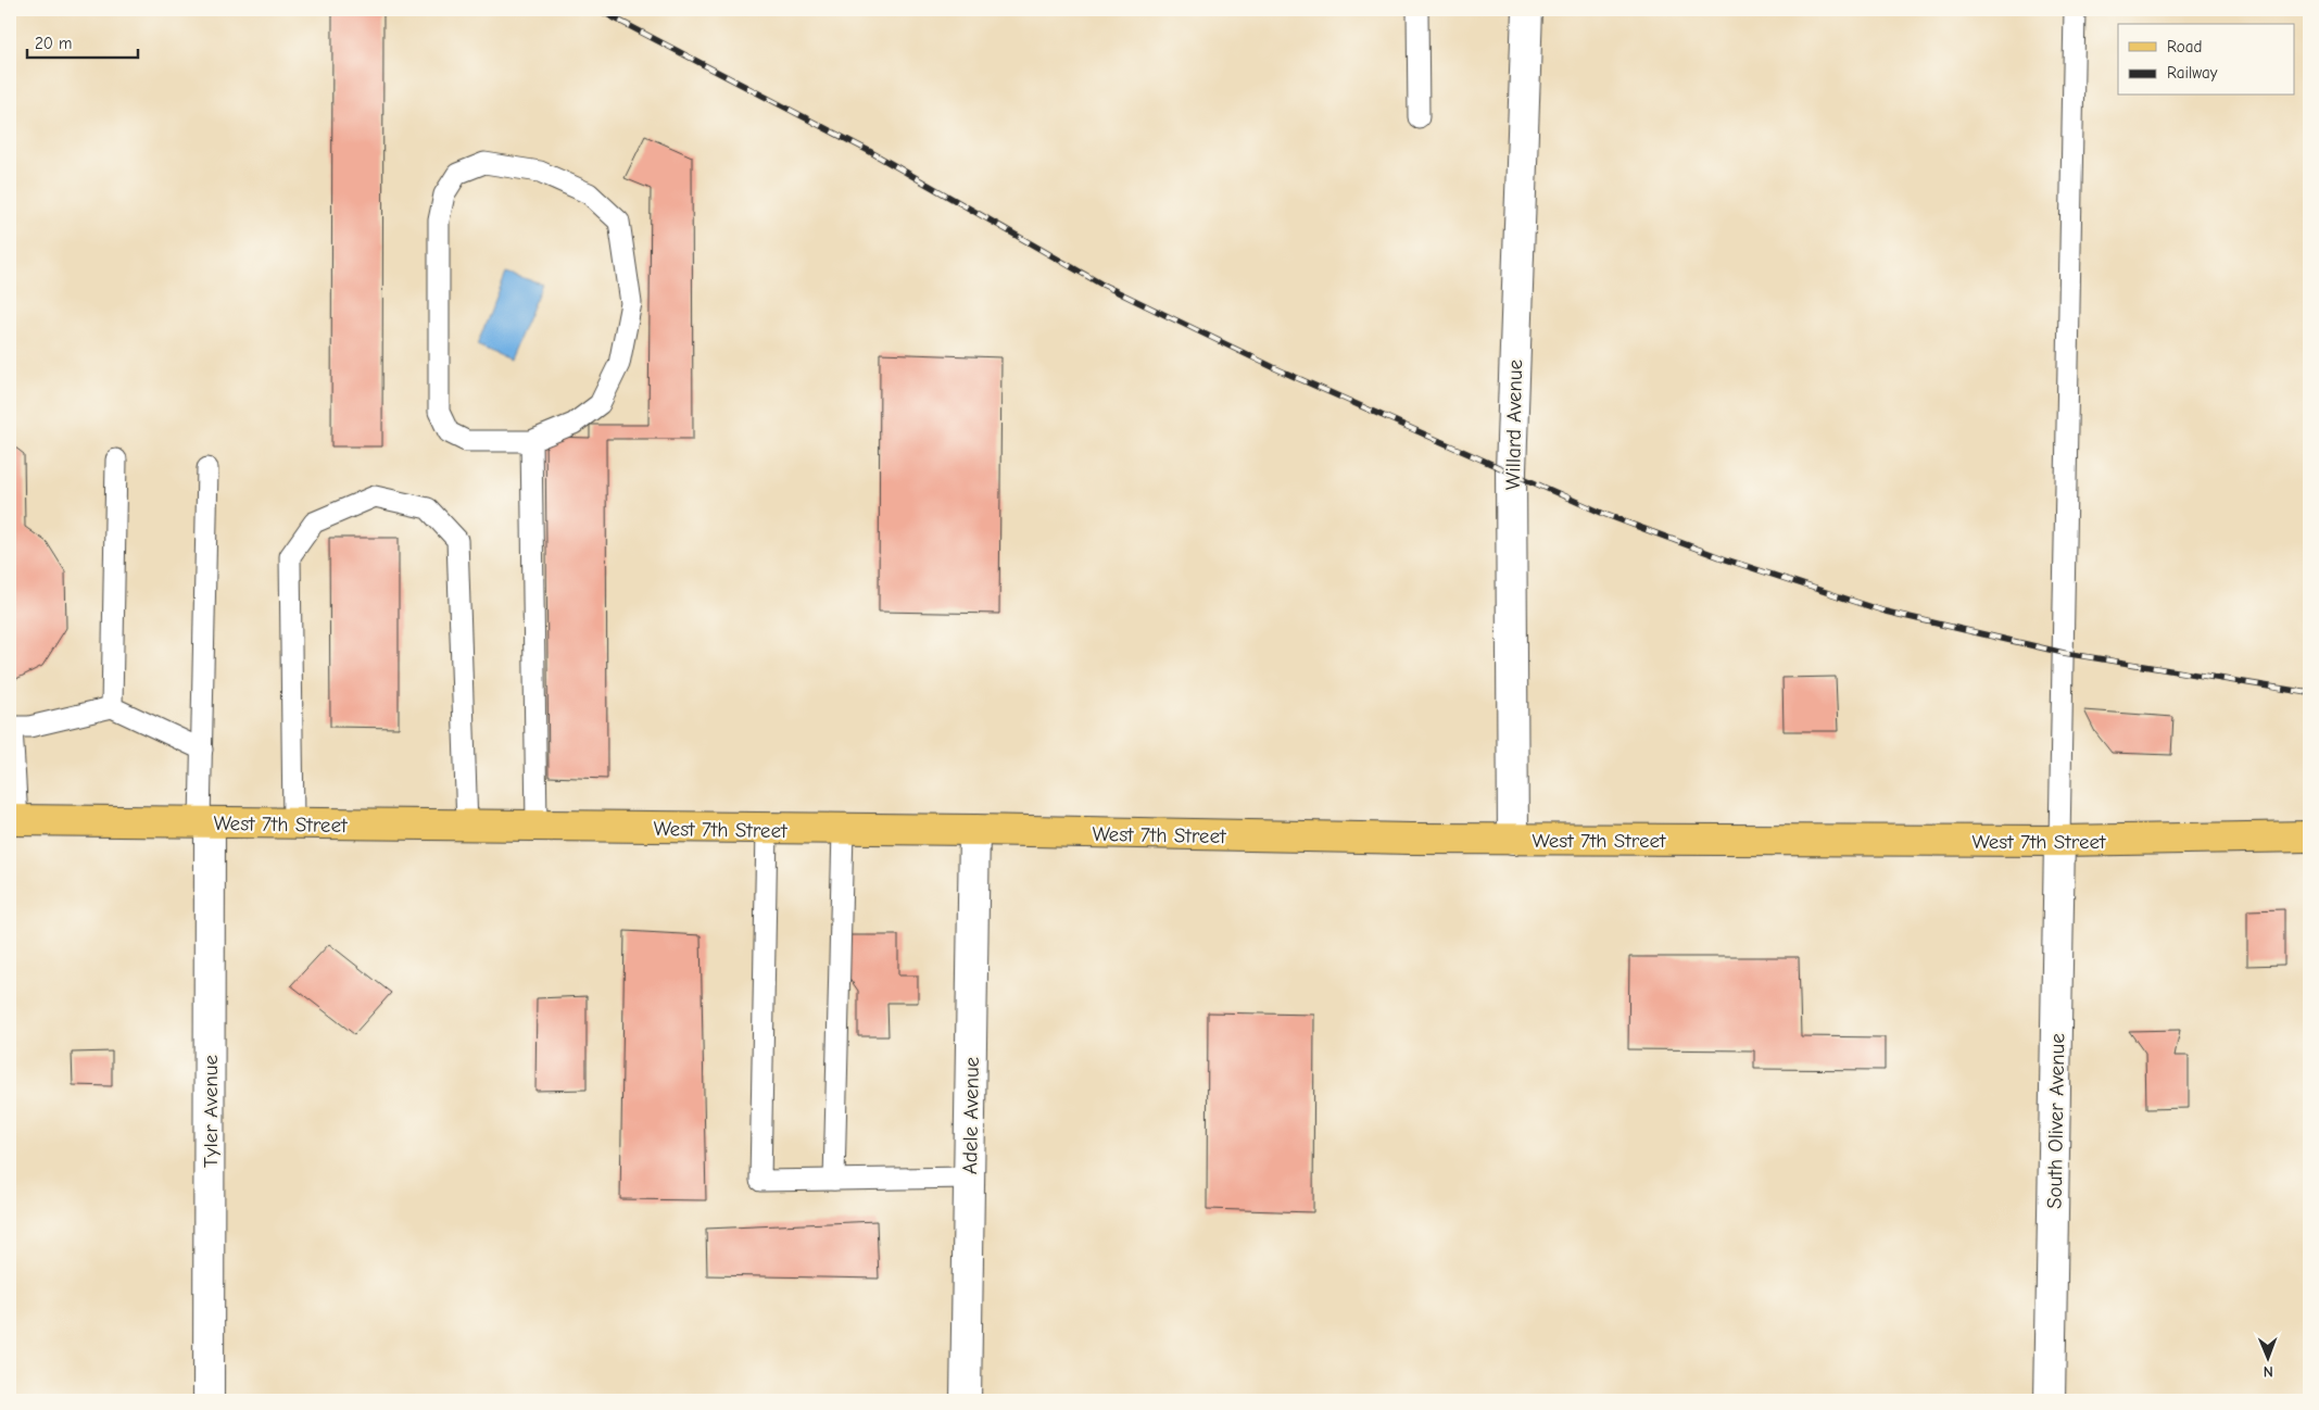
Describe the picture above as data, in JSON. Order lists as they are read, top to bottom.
{
  "streets": {
    "main road": ["West 7th Street"],
    "street": [
      "Willard Avenue",
      "Tyler Avenue",
      "Adele Avenue",
      "South Oliver Avenue"
    ]
  },
  "crossings": [
    ["Willard Avenue", "West 7th Street"],
    ["West 7th Street", "Tyler Avenue"],
    ["West 7th Street", "Adele Avenue"],
    ["West 7th Street", "South Oliver Avenue"]
  ],
  "legend": ["Road", "Railway"],
  "scale_bar": "20 m",
  "north": "bottom"
}
